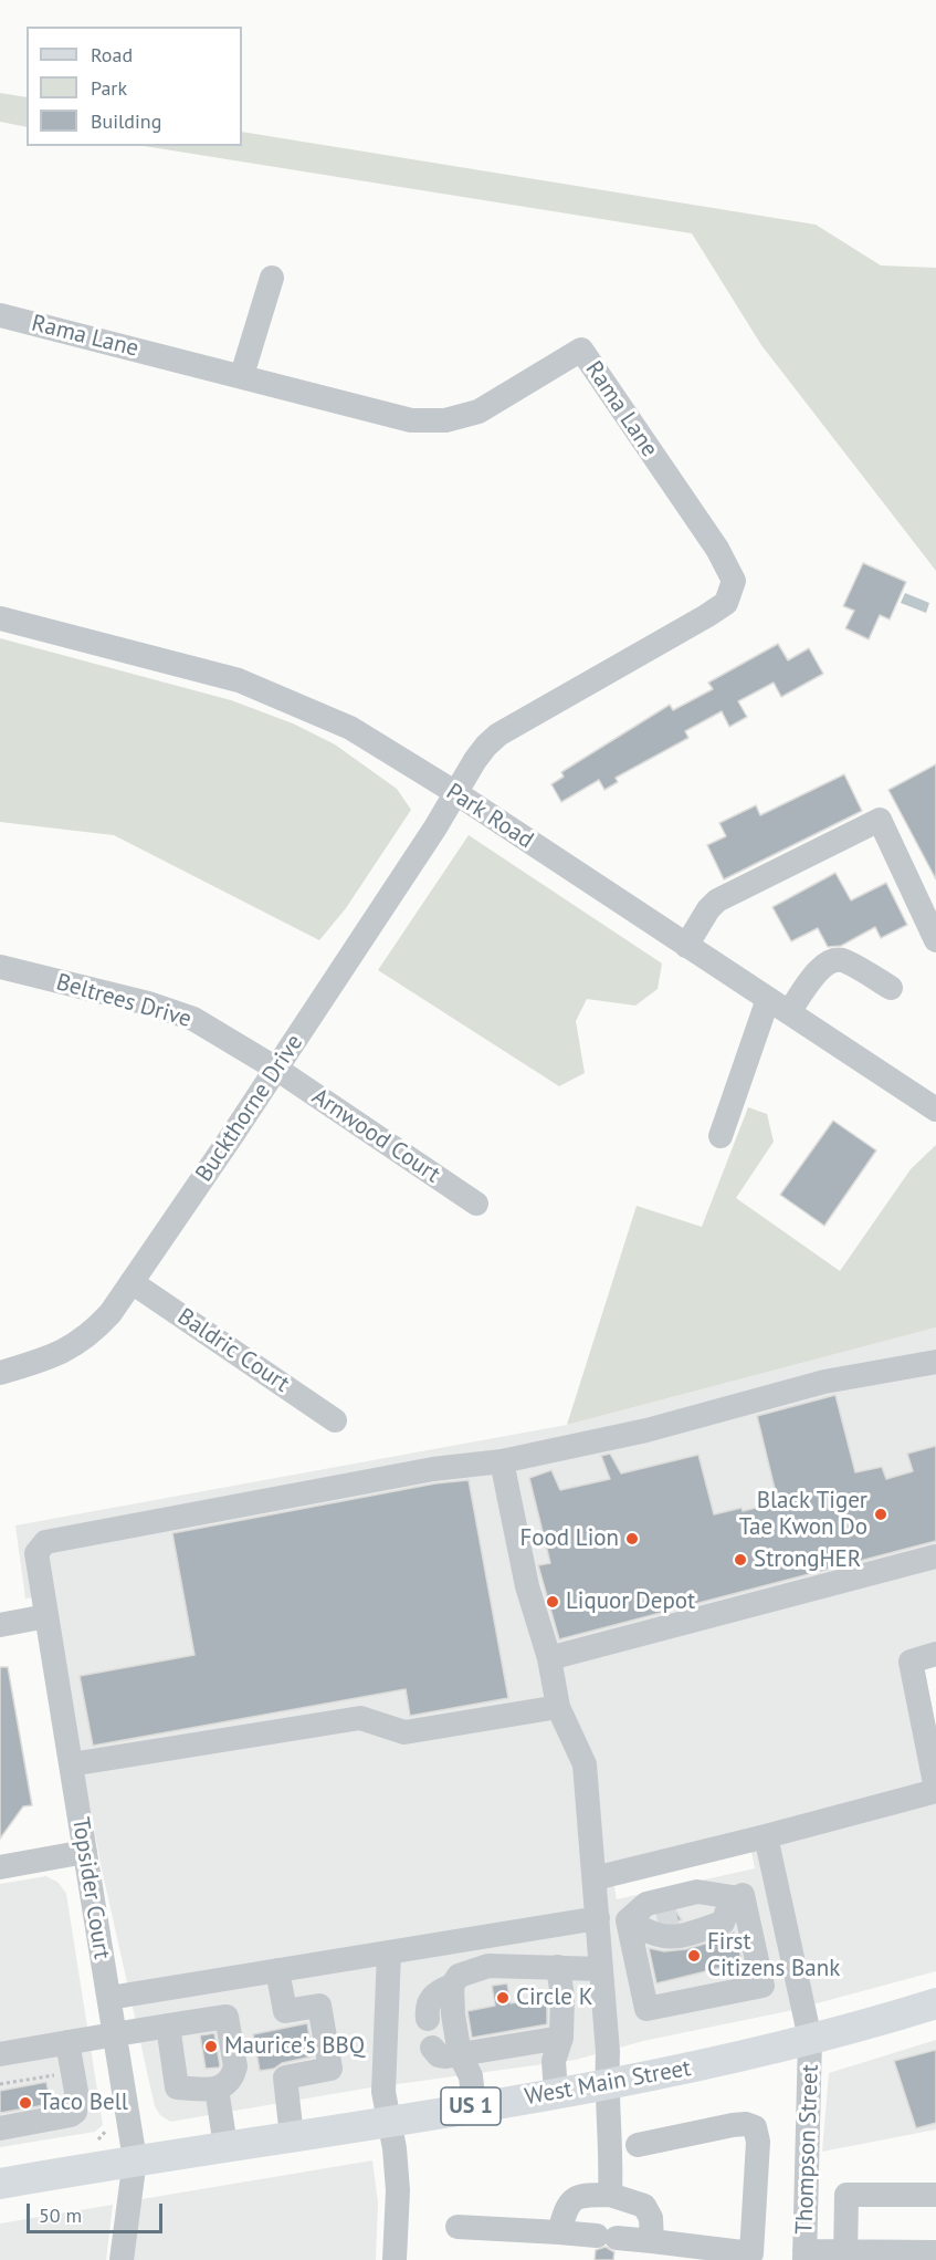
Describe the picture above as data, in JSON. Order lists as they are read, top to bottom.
{
  "streets": {
    "main road": ["West Main Street", "US 1"],
    "street": [
      "Rama Lane",
      "Park Road",
      "Beltrees Drive",
      "Buckthorne Drive",
      "Arnwood Court",
      "Baldric Court",
      "Topsider Court",
      "Thompson Street"
    ]
  },
  "crossings": [
    ["Rama Lane", "Park Road"],
    ["Rama Lane", "Buckthorne Drive"],
    ["Park Road", "Buckthorne Drive"],
    ["Beltrees Drive", "Buckthorne Drive"],
    ["Beltrees Drive", "Arnwood Court"],
    ["Buckthorne Drive", "Arnwood Court"],
    ["Buckthorne Drive", "Baldric Court"],
    ["Topsider Court", "West Main Street"],
    ["West Main Street", "Thompson Street"]
  ],
  "places": [
    "Black Tiger Tae Kwon Do",
    "Food Lion",
    "StrongHER",
    "Liquor Depot",
    "First Citizens Bank",
    "Circle K",
    "Maurice's BBQ",
    "Taco Bell"
  ],
  "legend": ["Road", "Park", "Building"],
  "scale_bar": "50 m"
}
